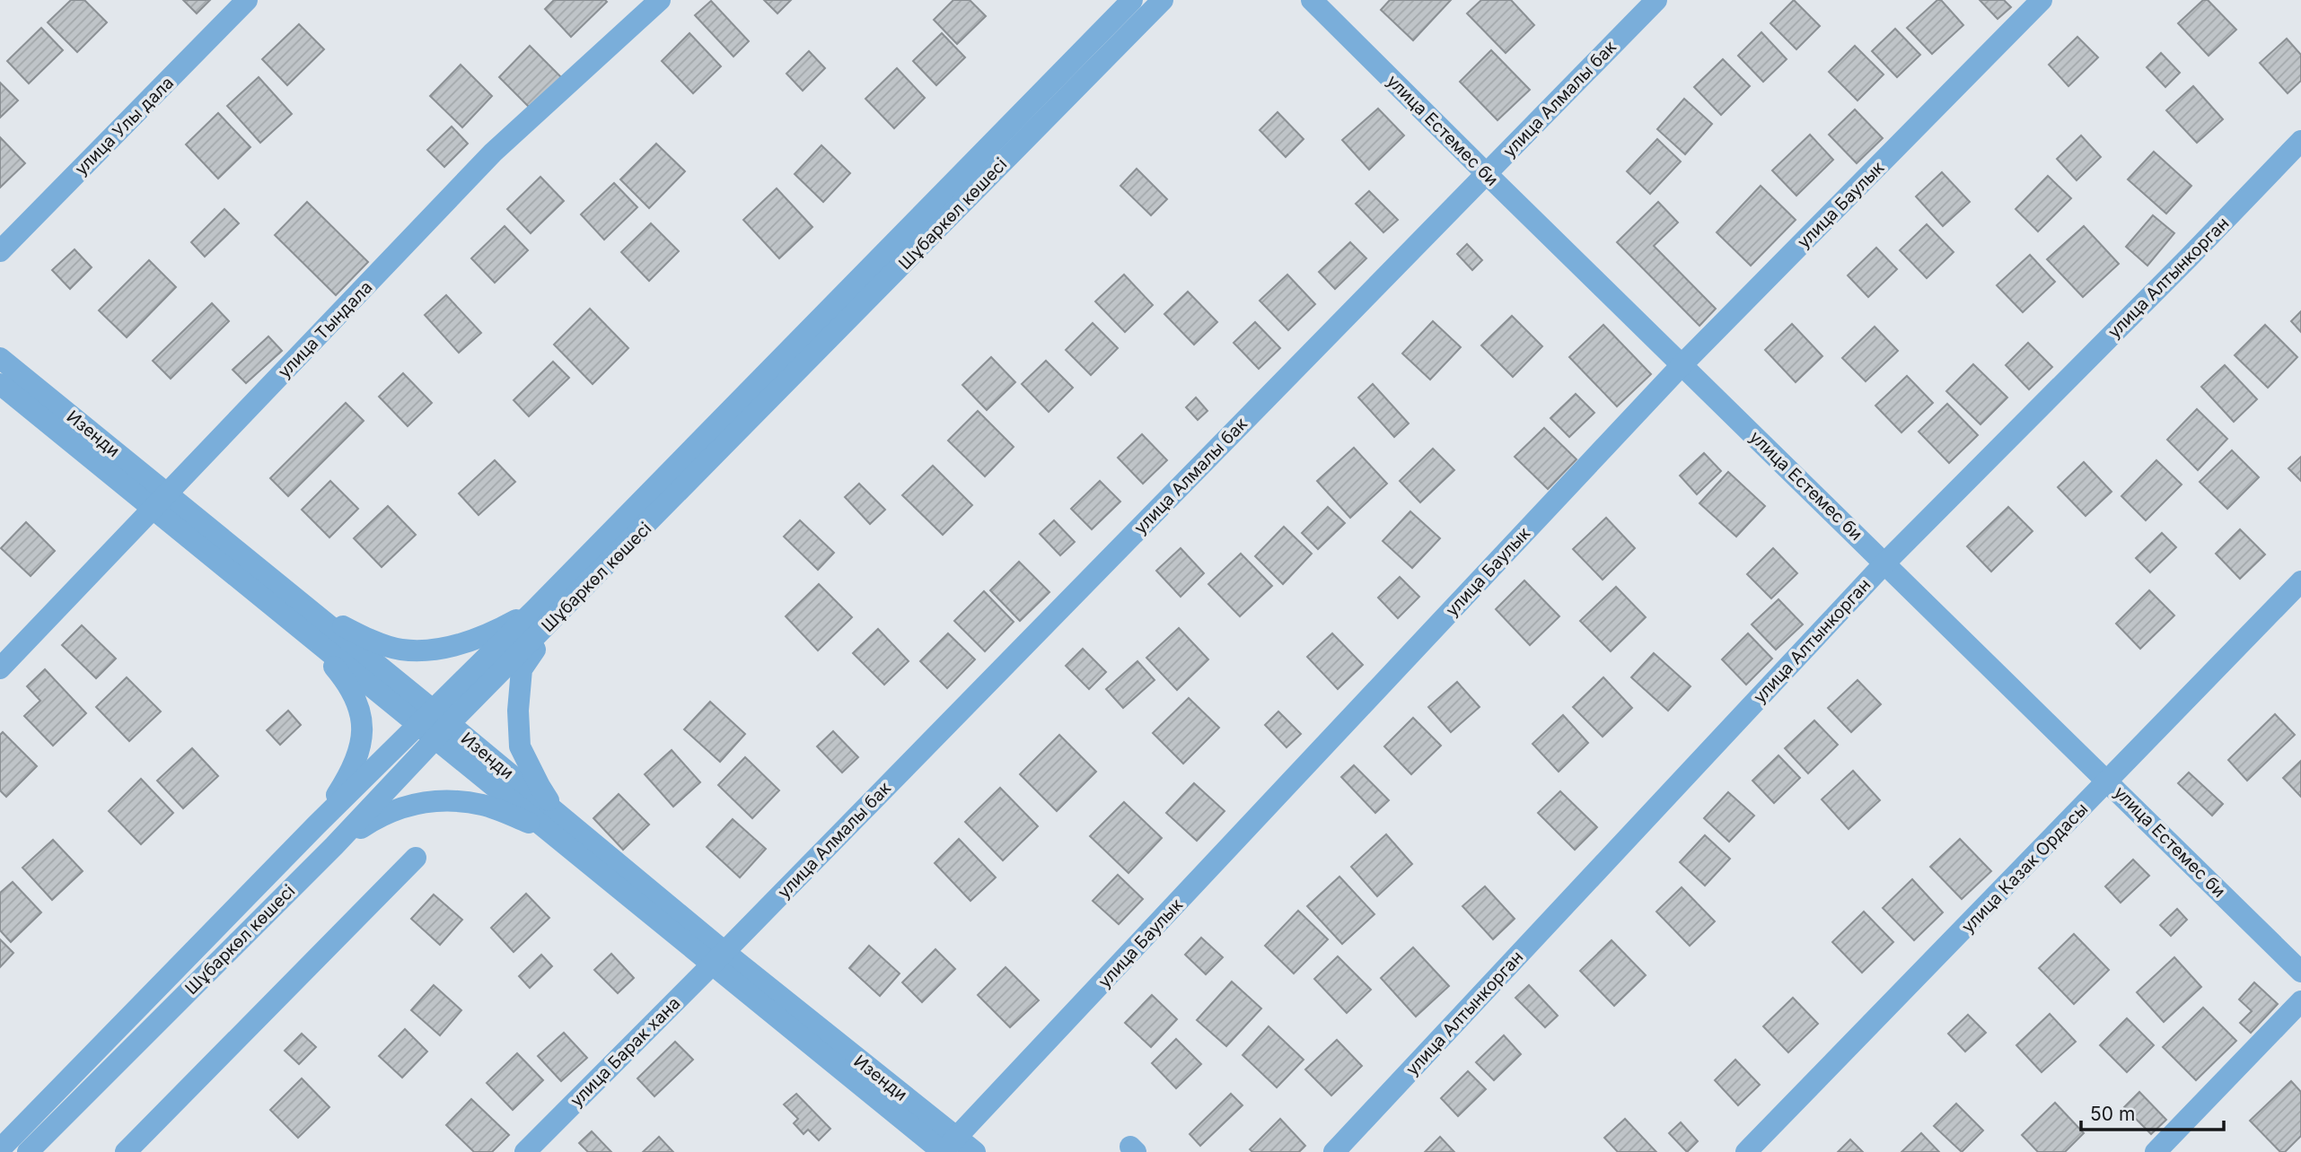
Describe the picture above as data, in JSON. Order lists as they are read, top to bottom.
{
  "streets": {
    "street": [
      "улица Алмалы бак",
      "улица Улы дала",
      "улица Естемес би",
      "улица Баулык",
      "Шұбаркөл көшесі",
      "улица Алтынкорган",
      "улица Тындала",
      "Изенди",
      "улица Казак Ордасы",
      "улица Барак хана"
    ]
  },
  "crossings": [
    ["улица Алмалы бак", "улица Естемес би"],
    ["улица Алмалы бак", "Изенди"],
    ["улица Алмалы бак", "улица Барак хана"],
    ["улица Естемес би", "улица Баулык"],
    ["улица Естемес би", "улица Алтынкорган"],
    ["улица Естемес би", "улица Казак Ордасы"],
    ["улица Баулык", "Изенди"],
    ["Шұбаркөл көшесі", "Изенди"],
    ["улица Тындала", "Изенди"],
    ["Изенди", "улица Барак хана"]
  ],
  "scale_bar": "50 m"
}
